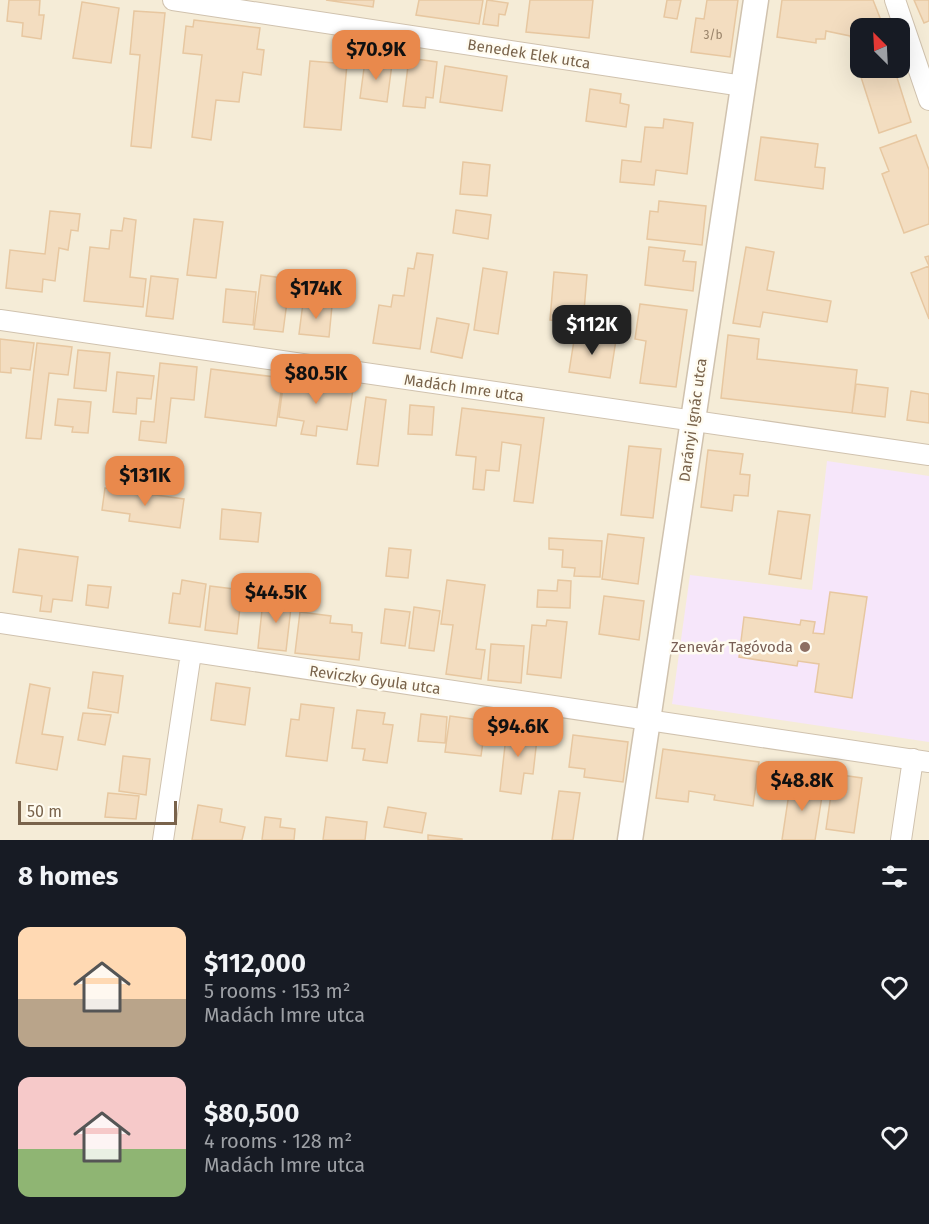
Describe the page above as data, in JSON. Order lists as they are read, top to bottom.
{
  "streets": {
    "street": [
      "Benedek Elek utca",
      "Madách Imre utca",
      "Darányi Ignác utca",
      "Reviczky Gyula utca"
    ]
  },
  "crossings": [
    ["Benedek Elek utca", "Darányi Ignác utca"],
    ["Madách Imre utca", "Darányi Ignác utca"],
    ["Darányi Ignác utca", "Reviczky Gyula utca"]
  ],
  "places": ["Zenevár Tagóvoda"],
  "house_numbers": ["3/b"],
  "scale_bar": "50 m",
  "north": "top left",
  "page": {
    "price": [
      "$70.9K",
      "$174K",
      "$112K",
      "$80.5K",
      "$131K",
      "$44.5K",
      "$94.6K",
      "$48.8K"
    ],
    "scale": "50 m",
    "heading": "8 homes",
    "list": [
      {
        "name": "$112,000",
        "note": "5 rooms · 153 m² · Madách Imre utca"
      },
      {
        "name": "$80,500",
        "note": "4 rooms · 128 m² · Madách Imre utca"
      }
    ]
  }
}
